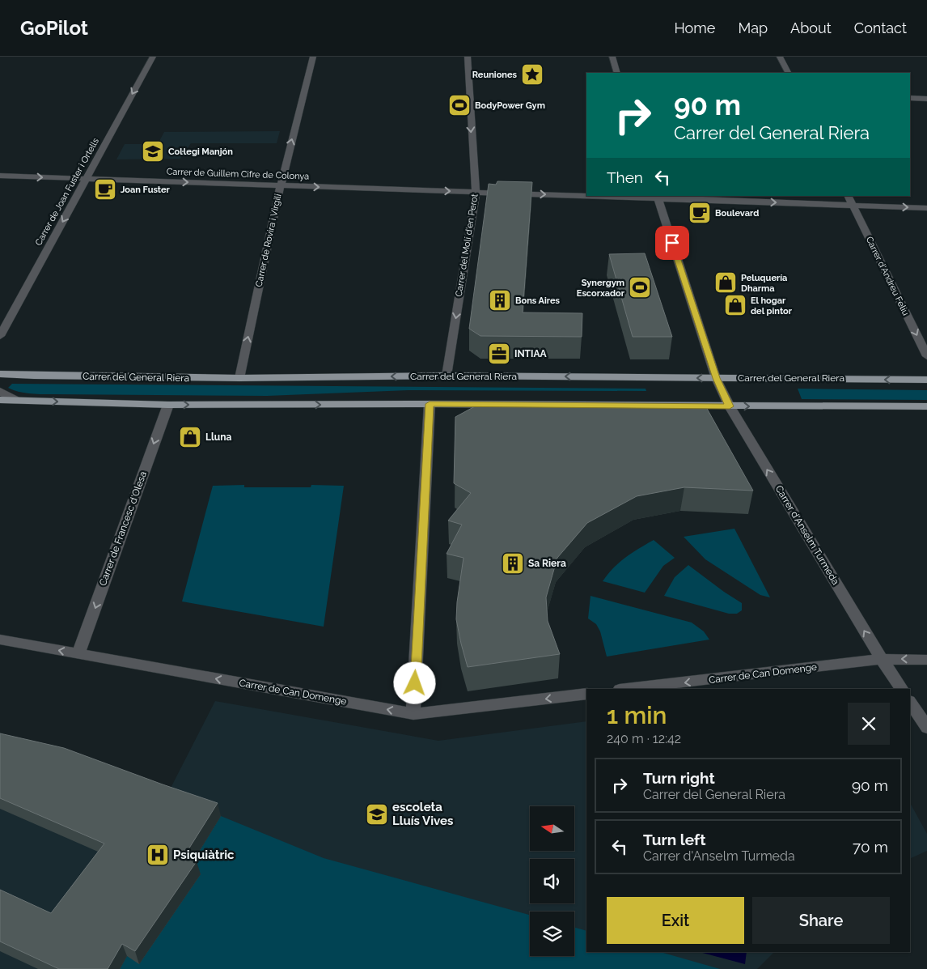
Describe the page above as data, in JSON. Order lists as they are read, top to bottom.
{
  "streets": {
    "main road": ["Carrer del General Riera"],
    "street": [
      "Carrer de Guillem Cifre de Colonya",
      "Carrer de Joan Fuster i Ortells",
      "Carrer de Rovira i Virgili",
      "Carrer del Molí d'en Perot",
      "Carrer d'Andreu Feliu",
      "Carrer de Francesc d'Olesa",
      "Carrer d'Anselm Turmeda",
      "Carrer de Can Domenge"
    ]
  },
  "crossings": [
    ["Carrer de Guillem Cifre de Colonya", "Carrer de Joan Fuster i Ortells"],
    ["Carrer de Guillem Cifre de Colonya", "Carrer de Rovira i Virgili"],
    ["Carrer de Guillem Cifre de Colonya", "Carrer del Molí d'en Perot"],
    ["Carrer de Guillem Cifre de Colonya", "Carrer d'Andreu Feliu"],
    ["Carrer de Guillem Cifre de Colonya", "Carrer d'Anselm Turmeda"],
    ["Carrer de Rovira i Virgili", "Carrer del General Riera"],
    ["Carrer del Molí d'en Perot", "Carrer del General Riera"],
    ["Carrer del General Riera", "Carrer d'Anselm Turmeda"],
    ["Carrer de Francesc d'Olesa", "Carrer de Can Domenge"],
    ["Carrer d'Anselm Turmeda", "Carrer de Can Domenge"]
  ],
  "one_way": [
    "Carrer de Guillem Cifre de Colonya",
    "Carrer de Joan Fuster i Ortells",
    "Carrer de Rovira i Virgili",
    "Carrer del Molí d'en Perot",
    "Carrer d'Andreu Feliu",
    "Carrer de Francesc d'Olesa",
    "Carrer d'Anselm Turmeda",
    "Carrer de Can Domenge"
  ],
  "places": {
    "place": ["Reuniones"],
    "sports": ["BodyPower Gym", "Synergym Escorxador"],
    "school or university": ["Col·legi Manjón", "escoleta Lluís Vives"],
    "cafe": ["Joan Fuster", "Boulevard"],
    "shop": ["Peluquería Dharma", "El hogar del pintor", "Lluna"],
    "building": ["Bons Aires", "Sa Riera"],
    "office": ["INTIAA"],
    "hospital": ["Psiquiàtric"]
  },
  "north": "left",
  "page": {
    "header": "GoPilot",
    "nav": [
      "Home",
      "Map",
      "About",
      "Contact"
    ],
    "turn": ["90 m", "Carrer del General Riera"],
    "then": "Then",
    "heading": ["1 min", "240 m · 12:42"],
    "list": [
      {
        "name": "Turn right",
        "note": "Carrer del General Riera",
        "value": "90 m"
      },
      {
        "name": "Turn left",
        "note": "Carrer d'Anselm Turmeda",
        "value": "70 m"
      }
    ],
    "buttons": ["Exit", "Share"]
  }
}
